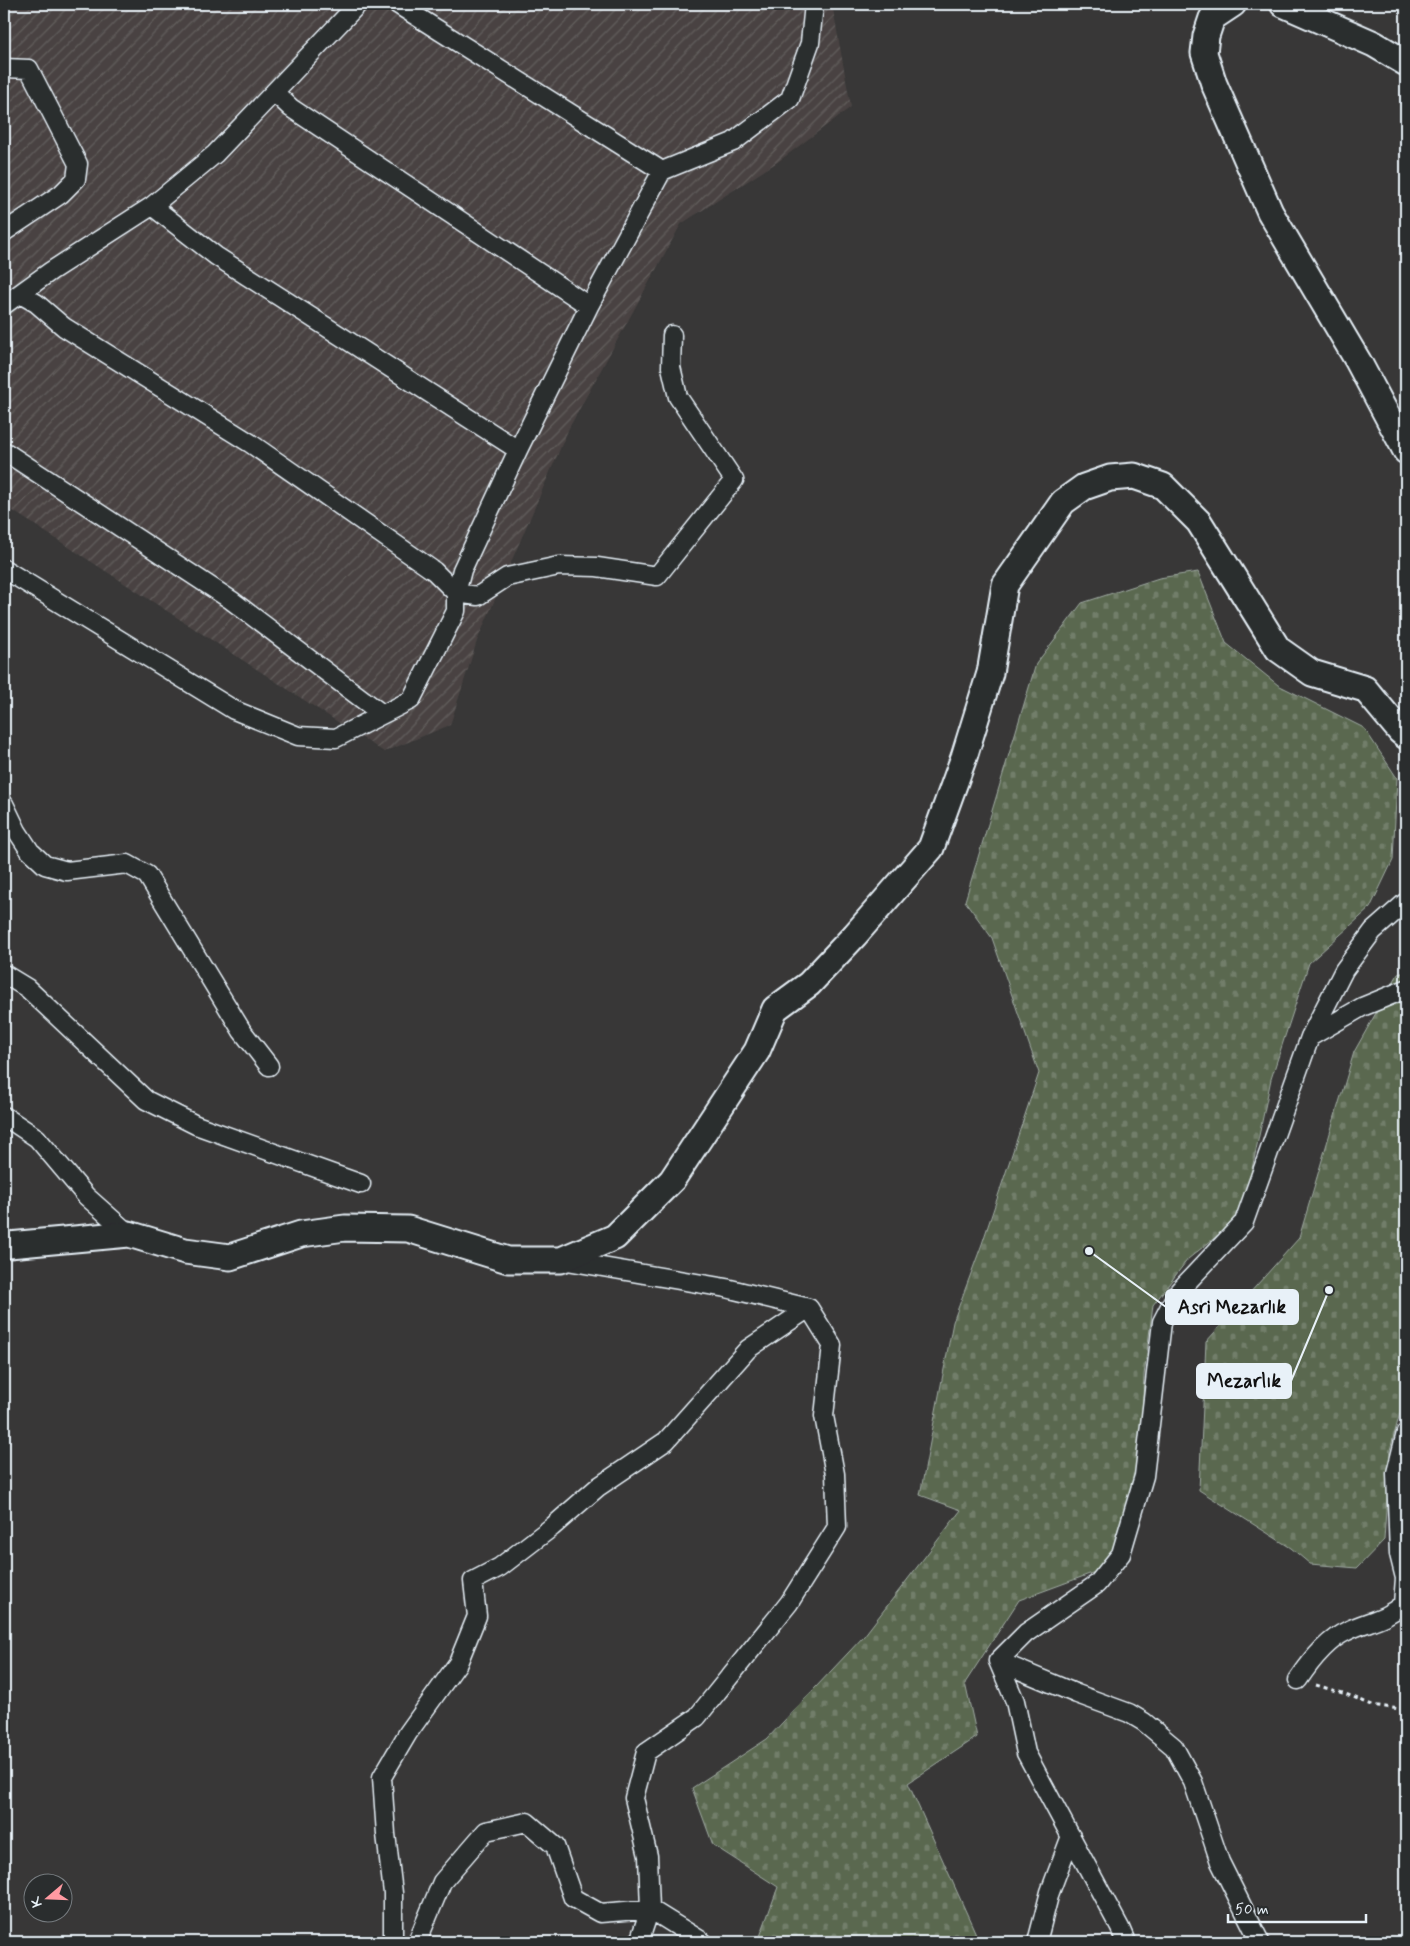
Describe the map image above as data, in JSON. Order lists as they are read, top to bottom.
{
  "places": ["Asri Mezarlık", "Mezarlık"],
  "scale_bar": "50 m",
  "north": "left"
}
